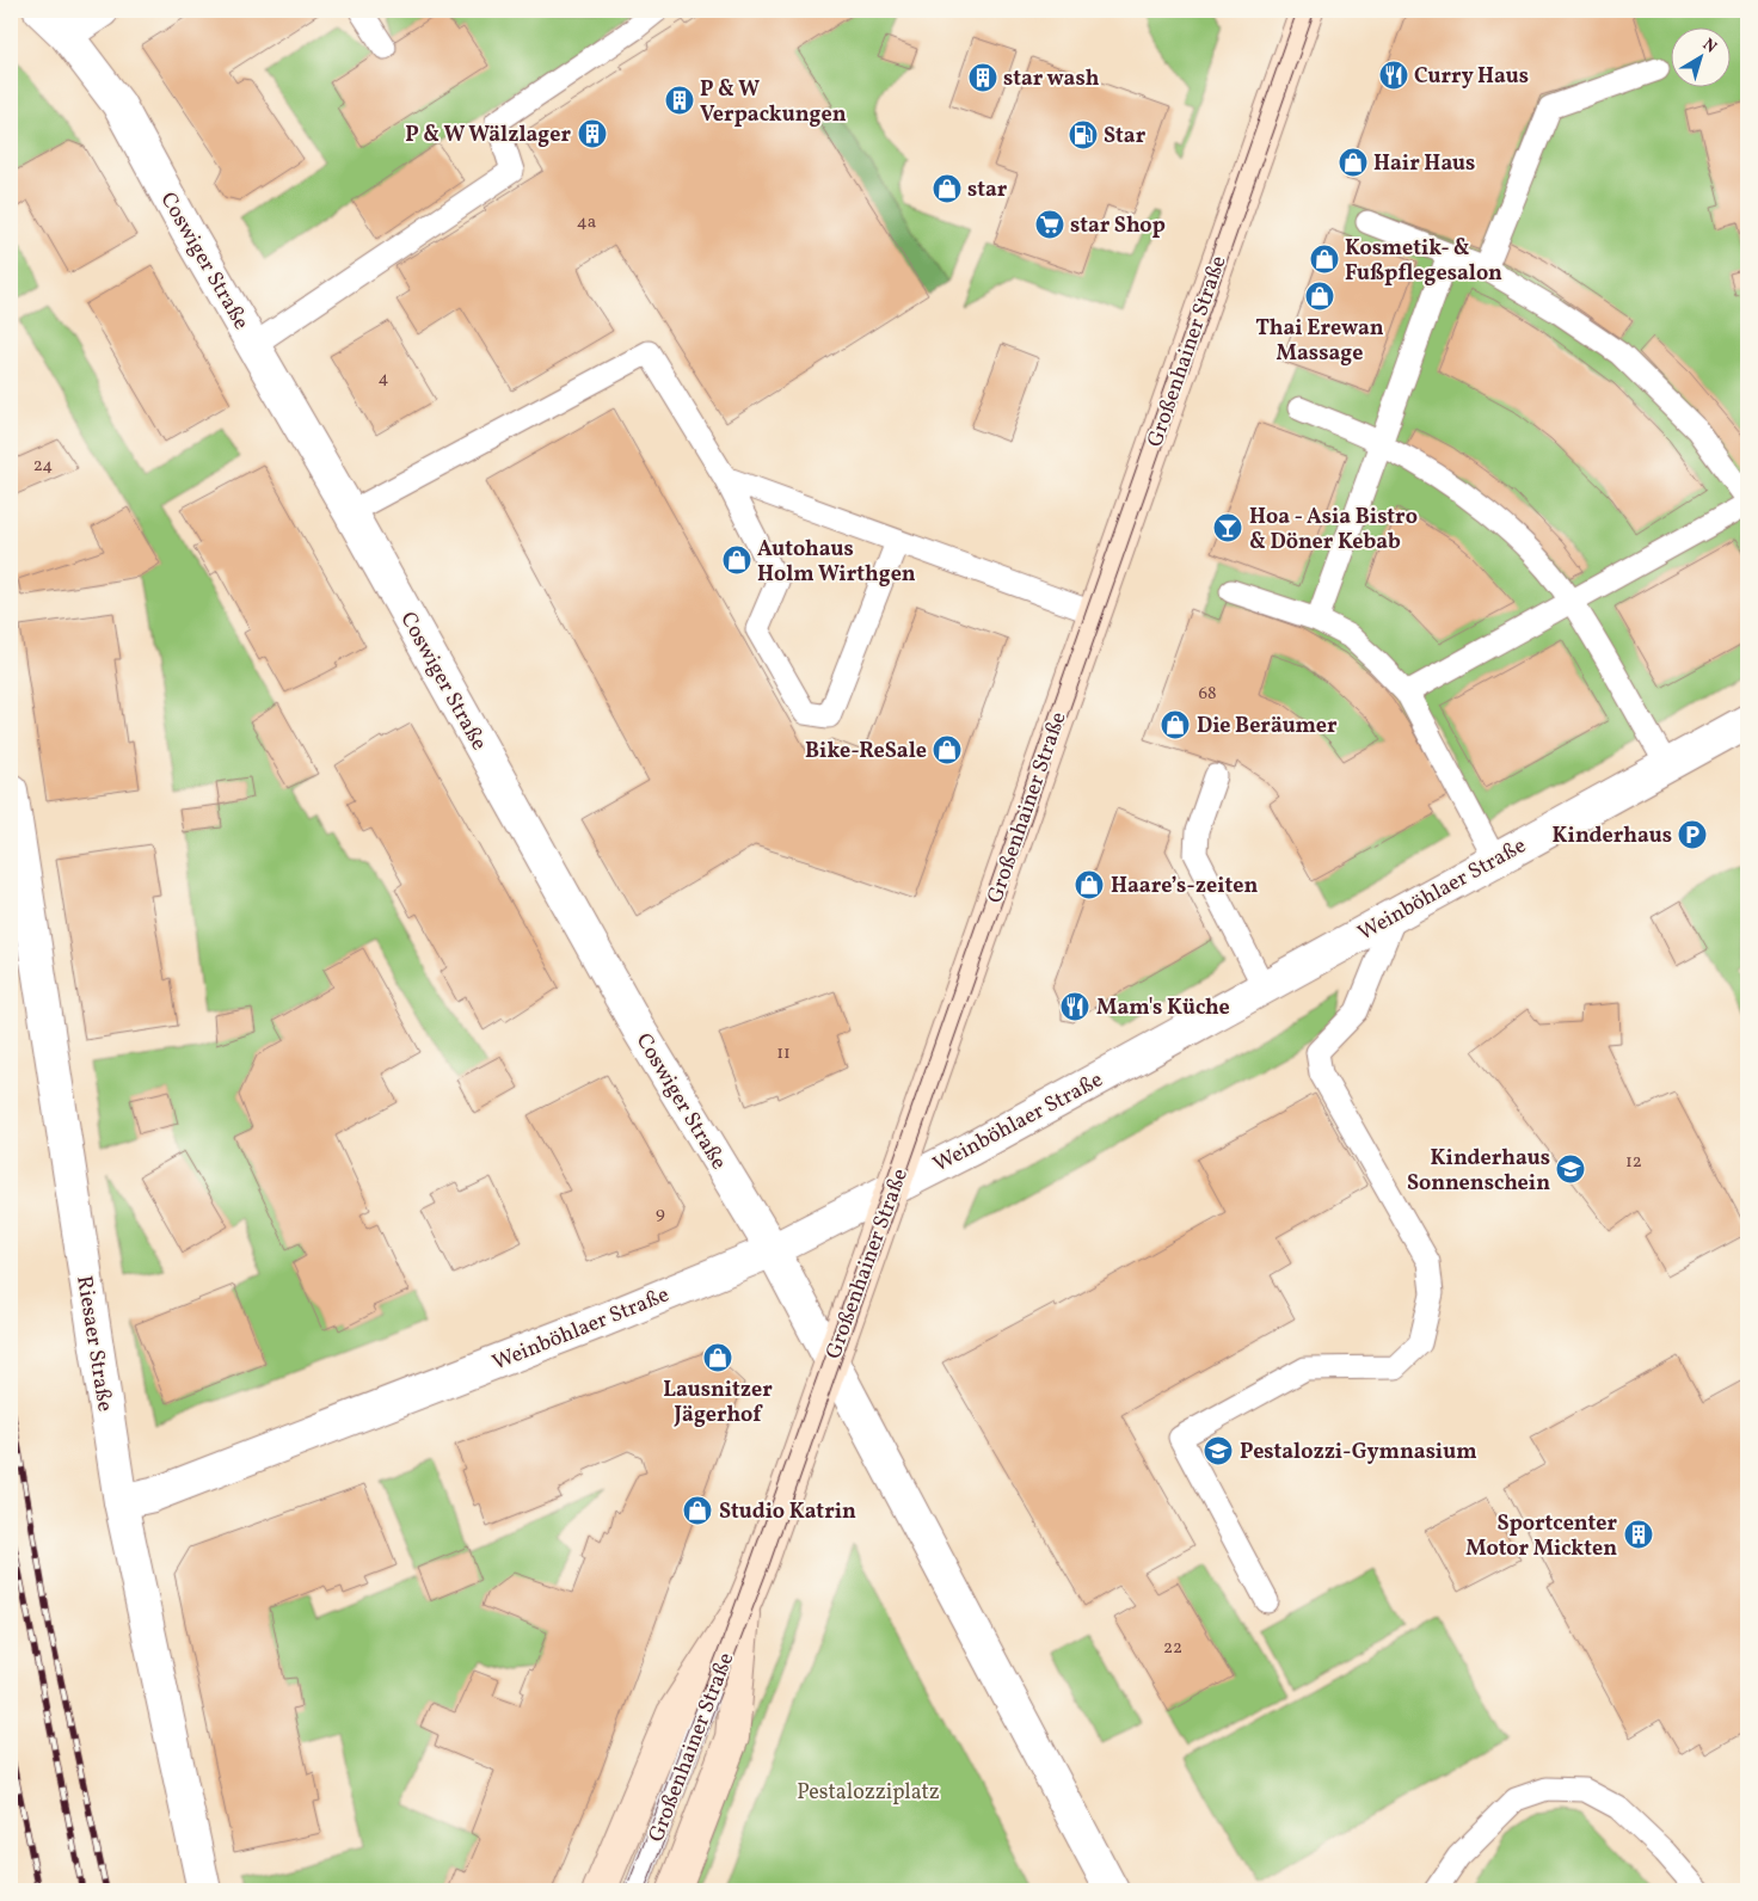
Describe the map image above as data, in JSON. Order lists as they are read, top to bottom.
{
  "streets": {
    "main road": ["Großenhainer Straße"],
    "street": ["Coswiger Straße", "Weinböhlaer Straße", "Riesaer Straße"]
  },
  "crossings": [
    ["Coswiger Straße", "Großenhainer Straße"],
    ["Coswiger Straße", "Weinböhlaer Straße"],
    ["Großenhainer Straße", "Weinböhlaer Straße"],
    ["Weinböhlaer Straße", "Riesaer Straße"]
  ],
  "parks": ["Pestalozziplatz"],
  "places": {
    "restaurant": ["Curry Haus", "Mam's Küche"],
    "building": [
      "star wash",
      "P & W Verpackungen",
      "P & W Wälzlager",
      "Sportcenter Motor Mickten"
    ],
    "fuel station": ["Star"],
    "shop": [
      "Hair Haus",
      "star",
      "Kosmetik- & Fußpflegesalon",
      "Thai Erewan Massage",
      "Autohaus Holm Wirthgen",
      "Die Beräumer",
      "Bike-ReSale",
      "Haare’s-zeiten",
      "Lausnitzer Jägerhof",
      "Studio Katrin"
    ],
    "supermarket": ["star Shop"],
    "bar": ["Hoa - Asia Bistro & Döner Kebab"],
    "parking": ["Kinderhaus"],
    "school or university": ["Kinderhaus Sonnenschein", "Pestalozzi-Gymnasium"]
  },
  "house_numbers": [
    "4a",
    "4",
    "24",
    "68",
    "11",
    "12",
    "9",
    "22"
  ],
  "north": "top right"
}
